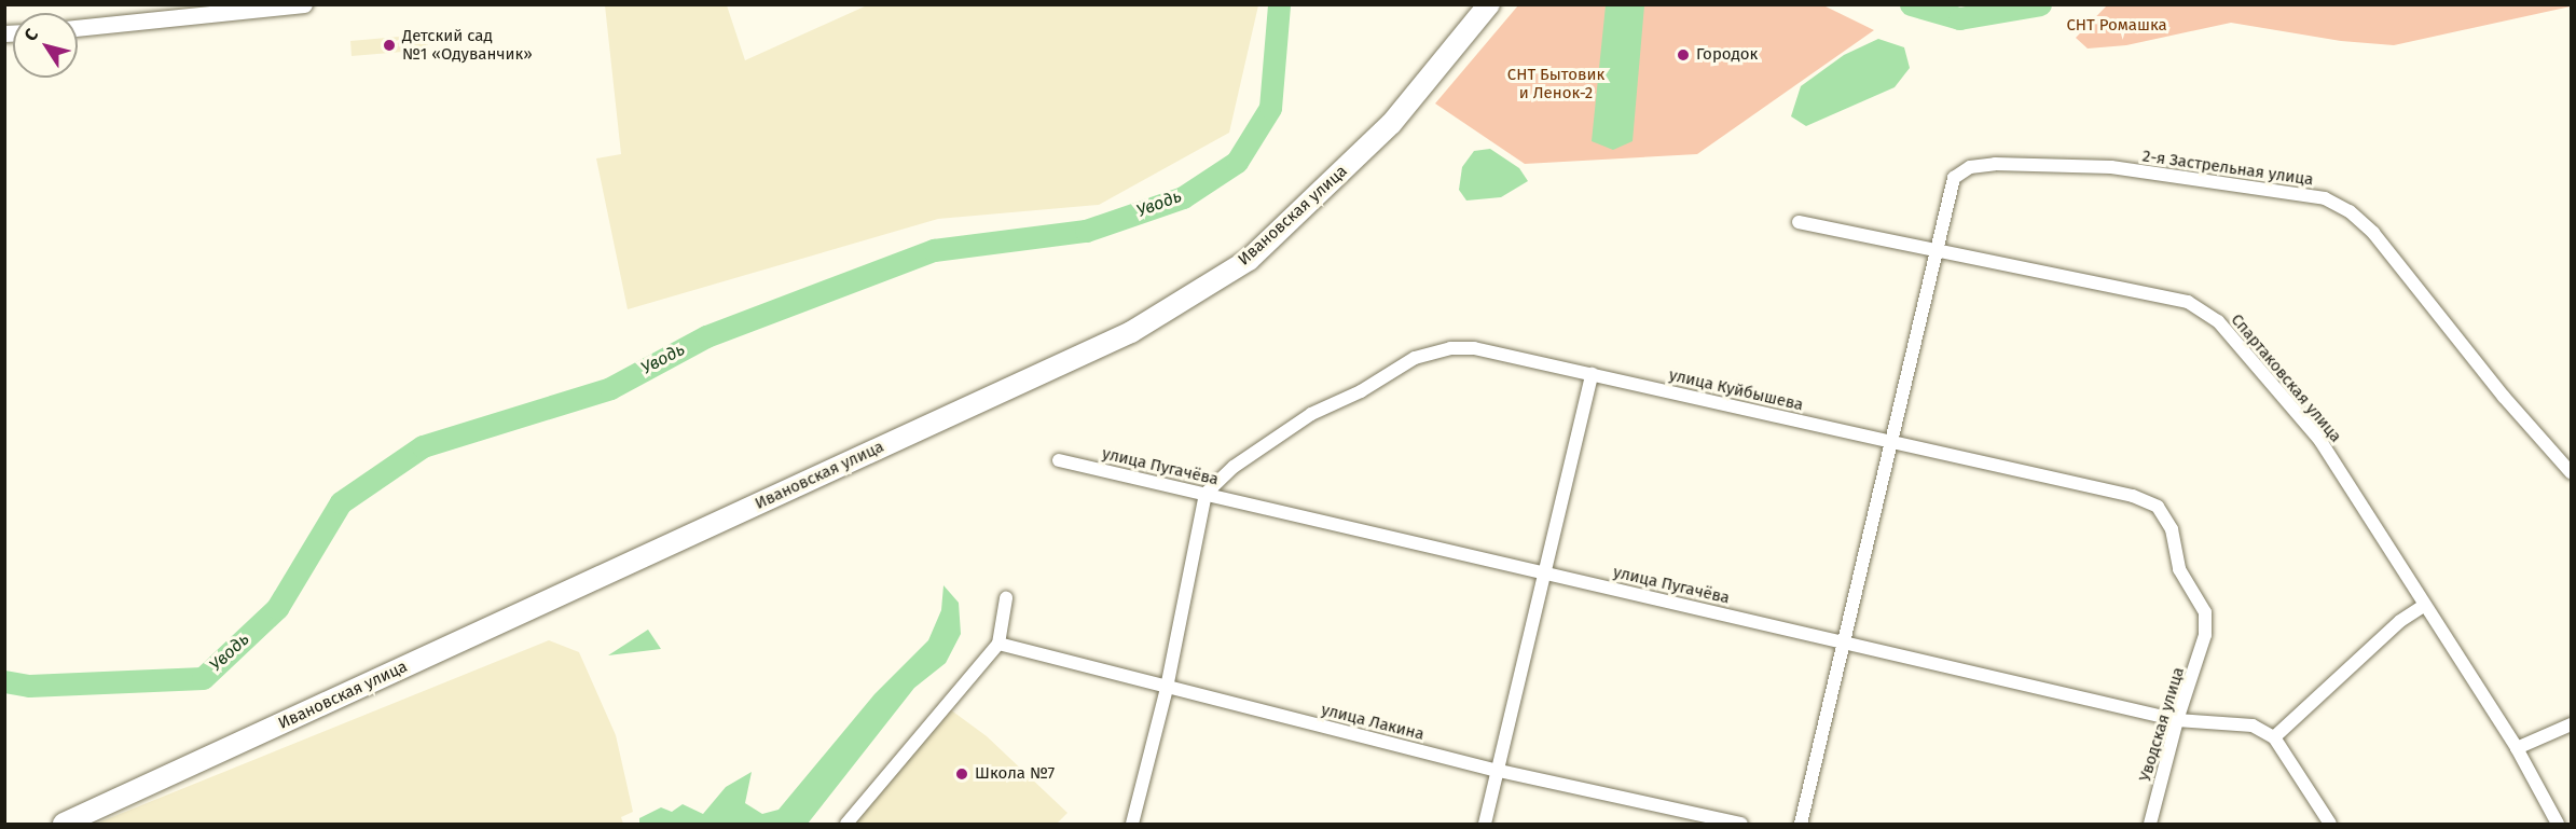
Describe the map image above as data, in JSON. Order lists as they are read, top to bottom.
{
  "streets": {
    "main road": ["Ивановская улица"],
    "street": [
      "2-я Застрельная улица",
      "Спартаковская улица",
      "улица Куйбышева",
      "улица Пугачёва",
      "улица Лакина",
      "Уводская улица"
    ]
  },
  "crossings": [
    ["2-я Застрельная улица", "Спартаковская улица"],
    ["улица Куйбышева", "улица Пугачёва"],
    ["улица Куйбышева", "Уводская улица"],
    ["улица Пугачёва", "Уводская улица"]
  ],
  "water": ["Уводь"],
  "parks": ["СНТ Ромашка", "СНТ Бытовик и Ленок-2"],
  "places": ["Детский сад №1 «Одуванчик»", "Городок", "Школа №7"],
  "north": "top left"
}
